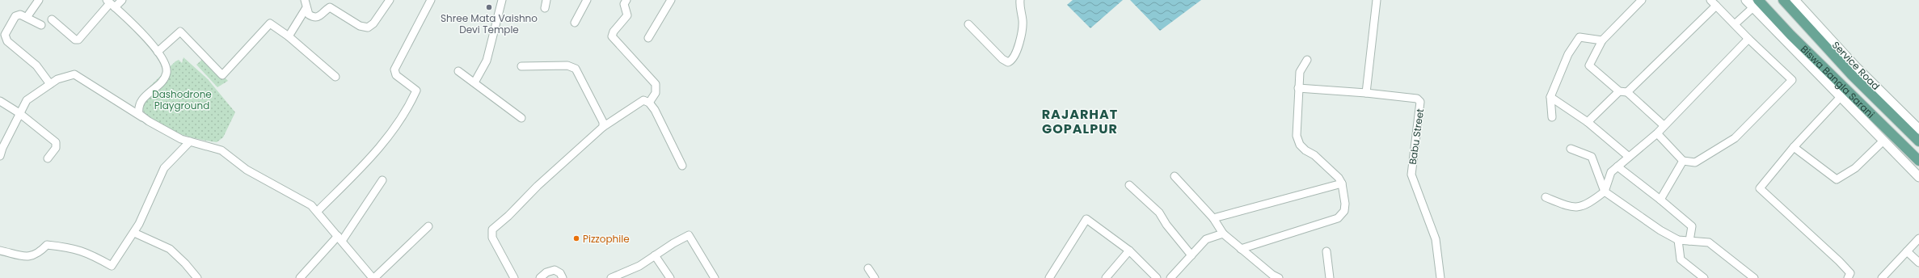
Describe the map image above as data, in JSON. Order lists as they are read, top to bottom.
{
  "streets": {
    "main road": ["Biswa Bangla Sarani"],
    "street": ["Service Road", "Babu Street"]
  },
  "crossings": [
    ["Service Road", "Biswa Bangla Sarani"]
  ],
  "districts": ["RAJARHAT GOPALPUR"],
  "parks": ["Dashodrone Playground"],
  "places": ["Shree Mata Vaishno Devi Temple", "Pizzophile"]
}
